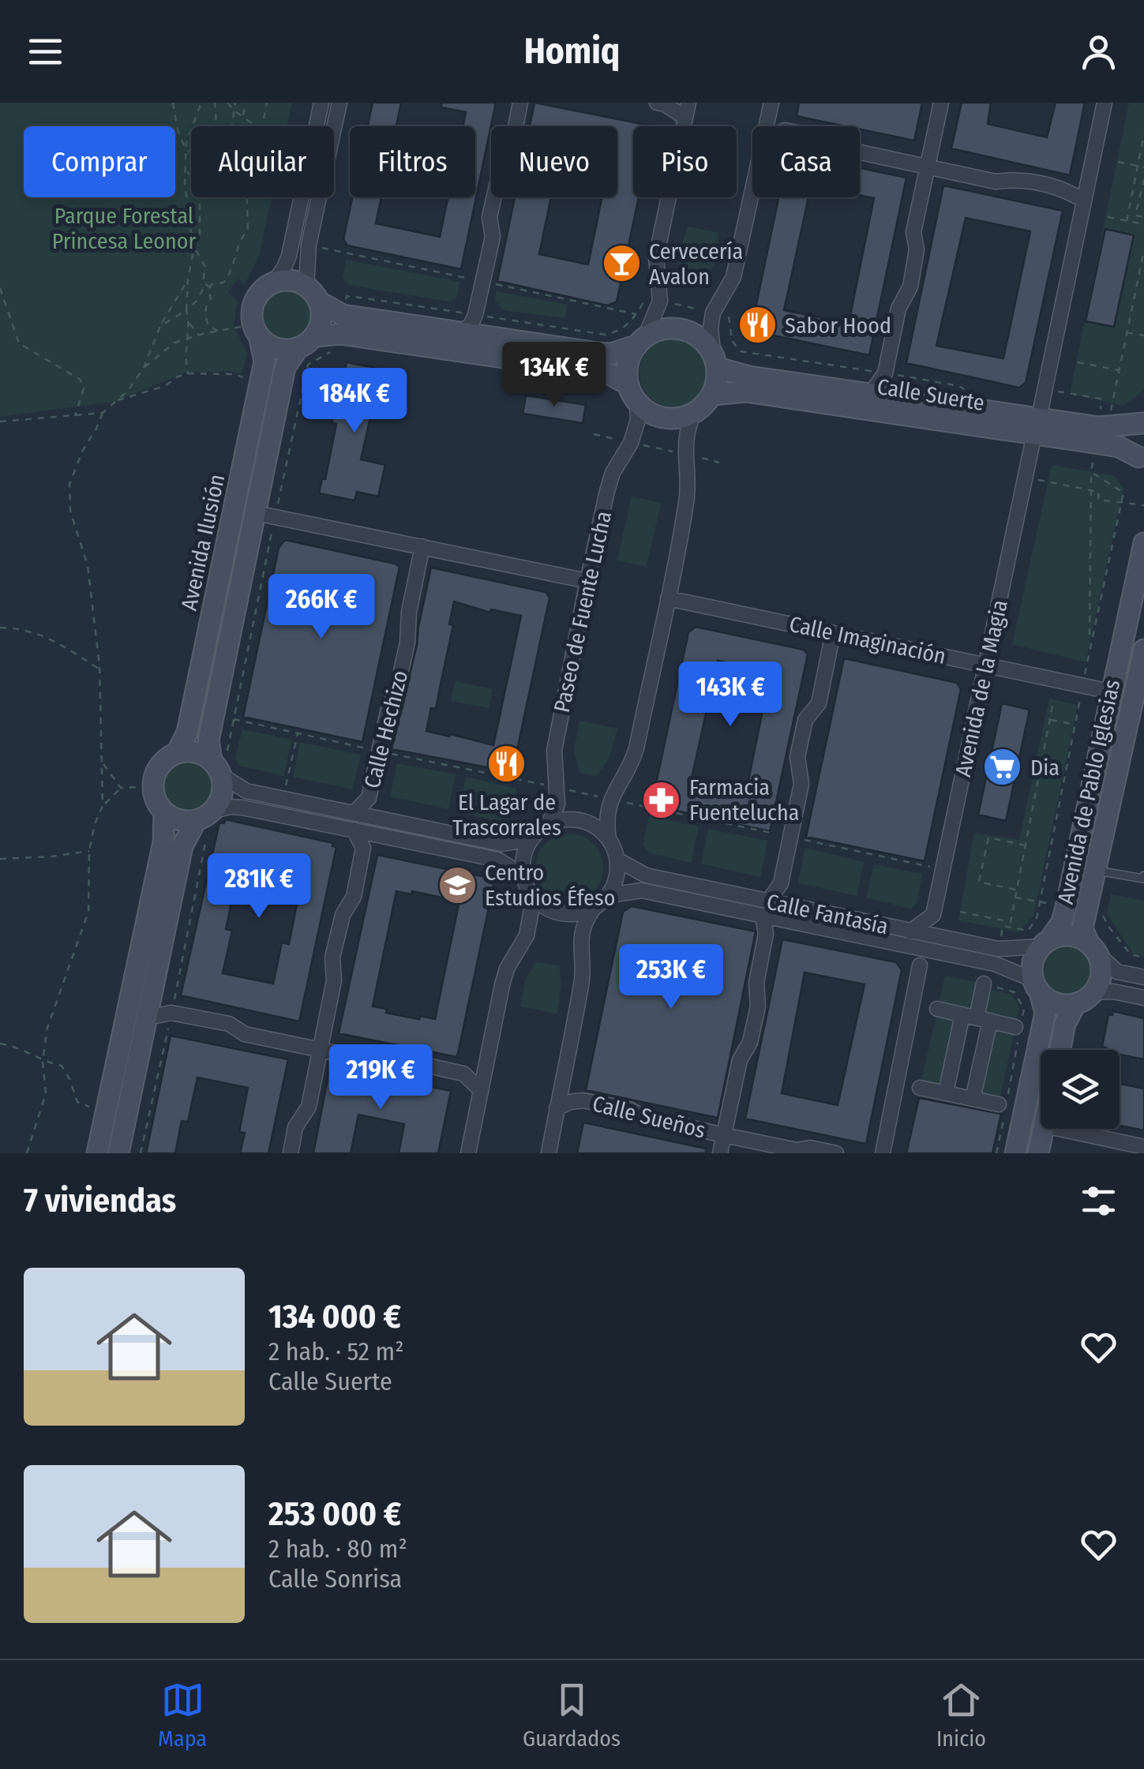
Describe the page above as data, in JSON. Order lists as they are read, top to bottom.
{
  "streets": {
    "main road": ["Calle Suerte", "Avenida Ilusión", "Avenida de Pablo Iglesias"],
    "street": [
      "Paseo de Fuente Lucha",
      "Calle Imaginación",
      "Avenida de la Magia",
      "Calle Hechizo",
      "Calle Fantasía",
      "Calle Sueños"
    ]
  },
  "crossings": [
    ["Calle Suerte", "Paseo de Fuente Lucha"],
    ["Calle Suerte", "Avenida de la Magia"],
    ["Paseo de Fuente Lucha", "Calle Fantasía"],
    ["Calle Imaginación", "Avenida de la Magia"],
    ["Calle Imaginación", "Avenida de Pablo Iglesias"],
    ["Avenida de Pablo Iglesias", "Calle Fantasía"]
  ],
  "parks": ["Parque Forestal Princesa Leonor"],
  "places": {
    "bar": ["Cervecería Avalon"],
    "restaurant": ["Sabor Hood", "El Lagar de Trascorrales"],
    "supermarket": ["Dia"],
    "pharmacy": ["Farmacia Fuentelucha"],
    "school or university": ["Centro Estudios Éfeso"]
  },
  "page": {
    "header": "Homiq",
    "chip": [
      "Comprar",
      "Alquilar",
      "Filtros",
      "Nuevo",
      "Piso",
      "Casa"
    ],
    "price": [
      "134K €",
      "184K €",
      "266K €",
      "143K €",
      "281K €",
      "253K €",
      "219K €"
    ],
    "heading": "7 viviendas",
    "list": [
      {
        "name": "134 000 €",
        "note": "2 hab. · 52 m² · Calle Suerte"
      },
      {
        "name": "253 000 €",
        "note": "2 hab. · 80 m² · Calle Sonrisa"
      }
    ],
    "tabs": ["Mapa", "Guardados", "Inicio"]
  }
}
